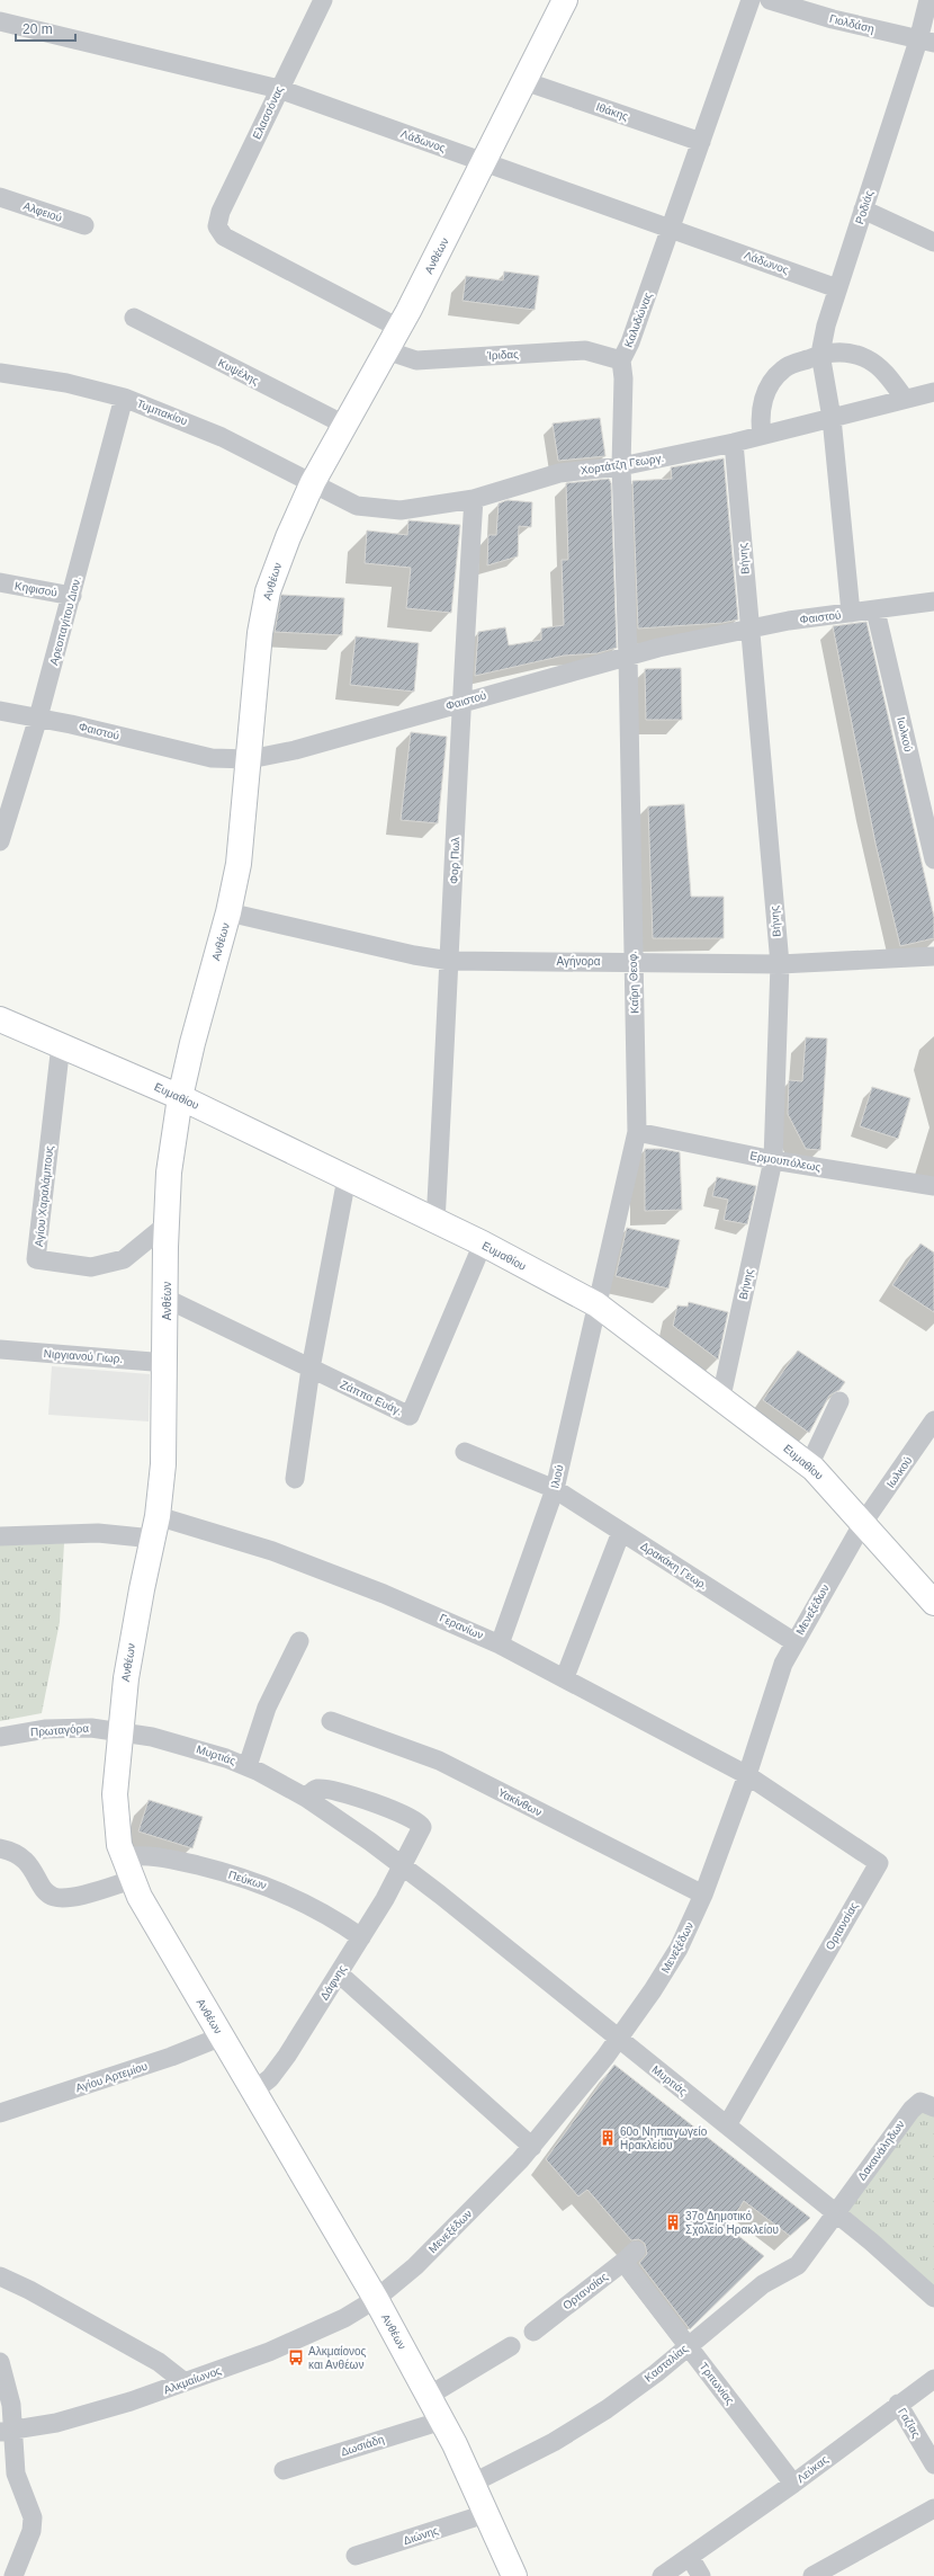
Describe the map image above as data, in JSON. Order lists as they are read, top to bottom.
{
  "streets": {
    "street": [
      "Γιολδάση",
      "Ιθάκης",
      "Ελασσόνας",
      "Λάδωνος",
      "Ροδιάς",
      "Αλφειού",
      "Ανθέων",
      "Καλυδώνας",
      "Ίριδας",
      "Κυψέλης",
      "Τυμπακίου",
      "Χορτάτζη Γεωργ.",
      "Βήνης",
      "Κηφισού",
      "Φαιστού",
      "Αρεοπαγίτου Διον.",
      "Ιωλκού",
      "Φορ Πωλ",
      "Αγήνορα",
      "Καΐρη Θεοφ.",
      "Ευμαθίου",
      "Ερμουπόλεως",
      "Αγίου Χαραλάμπους",
      "Νιργιανού Γιωρ.",
      "Ζάππα Ευάγ.",
      "Ιλιού",
      "Δρακάκη Γεωρ.",
      "Μενεξέδων",
      "Γερανίων",
      "Πρωταγόρα",
      "Μυρτιάς",
      "Υακίνθων",
      "Πεύκων",
      "Ορτανσίας",
      "Δάφνης",
      "Αγίου Αρτεμίου",
      "Δακανάληδων",
      "Κασταλίας",
      "Αλκμαίωνος",
      "Τριτωνίας",
      "Γαζίας",
      "Δωσιάδη",
      "Λεύκας",
      "Διώνης"
    ]
  },
  "crossings": [
    ["Γιολδάση", "Ροδιάς"],
    ["Ιθάκης", "Ανθέων"],
    ["Ιθάκης", "Καλυδώνας"],
    ["Ελασσόνας", "Λάδωνος"],
    ["Ελασσόνας", "Ανθέων"],
    ["Λάδωνος", "Ροδιάς"],
    ["Λάδωνος", "Ανθέων"],
    ["Λάδωνος", "Καλυδώνας"],
    ["Ροδιάς", "Χορτάτζη Γεωργ."],
    ["Ανθέων", "Ίριδας"],
    ["Ανθέων", "Κυψέλης"],
    ["Ανθέων", "Τυμπακίου"],
    ["Ανθέων", "Χορτάτζη Γεωργ."],
    ["Ανθέων", "Φαιστού"],
    ["Ανθέων", "Αγήνορα"],
    ["Ανθέων", "Ευμαθίου"],
    ["Ανθέων", "Αγίου Χαραλάμπους"],
    ["Ανθέων", "Νιργιανού Γιωρ."],
    ["Ανθέων", "Ζάππα Ευάγ."],
    ["Ανθέων", "Μενεξέδων"],
    ["Ανθέων", "Γερανίων"],
    ["Ανθέων", "Πρωταγόρα"],
    ["Ανθέων", "Μυρτιάς"],
    ["Ανθέων", "Πεύκων"],
    ["Ανθέων", "Δάφνης"],
    ["Ανθέων", "Αγίου Αρτεμίου"],
    ["Ανθέων", "Κασταλίας"],
    ["Ανθέων", "Αλκμαίωνος"],
    ["Ανθέων", "Δωσιάδη"],
    ["Ανθέων", "Διώνης"],
    ["Καλυδώνας", "Ίριδας"],
    ["Καλυδώνας", "Χορτάτζη Γεωργ."],
    ["Καλυδώνας", "Φαιστού"],
    ["Καλυδώνας", "Καΐρη Θεοφ."],
    ["Τυμπακίου", "Χορτάτζη Γεωργ."],
    ["Τυμπακίου", "Αρεοπαγίτου Διον."],
    ["Χορτάτζη Γεωργ.", "Βήνης"],
    ["Χορτάτζη Γεωργ.", "Φορ Πωλ"],
    ["Βήνης", "Φαιστού"],
    ["Βήνης", "Αγήνορα"],
    ["Βήνης", "Ευμαθίου"],
    ["Βήνης", "Ερμουπόλεως"],
    ["Κηφισού", "Αρεοπαγίτου Διον."],
    ["Φαιστού", "Αρεοπαγίτου Διον."],
    ["Φαιστού", "Ιωλκού"],
    ["Φαιστού", "Φορ Πωλ"],
    ["Φαιστού", "Καΐρη Θεοφ."],
    ["Ιωλκού", "Ευμαθίου"],
    ["Ιωλκού", "Μενεξέδων"],
    ["Φορ Πωλ", "Αγήνορα"],
    ["Φορ Πωλ", "Ευμαθίου"],
    ["Αγήνορα", "Καΐρη Θεοφ."],
    ["Καΐρη Θεοφ.", "Ευμαθίου"],
    ["Καΐρη Θεοφ.", "Ερμουπόλεως"],
    ["Καΐρη Θεοφ.", "Ιλιού"],
    ["Ευμαθίου", "Αγίου Χαραλάμπους"],
    ["Ευμαθίου", "Ζάππα Ευάγ."],
    ["Ευμαθίου", "Ιλιού"],
    ["Ευμαθίου", "Μενεξέδων"],
    ["Ιλιού", "Δρακάκη Γεωρ."],
    ["Ιλιού", "Γερανίων"],
    ["Δρακάκη Γεωρ.", "Μενεξέδων"],
    ["Μενεξέδων", "Γερανίων"],
    ["Μενεξέδων", "Μυρτιάς"],
    ["Μενεξέδων", "Υακίνθων"],
    ["Μενεξέδων", "Ορτανσίας"],
    ["Μενεξέδων", "Αλκμαίωνος"],
    ["Γερανίων", "Ορτανσίας"],
    ["Πρωταγόρα", "Μυρτιάς"],
    ["Μυρτιάς", "Ορτανσίας"],
    ["Μυρτιάς", "Δάφνης"],
    ["Μυρτιάς", "Δακανάληδων"],
    ["Μυρτιάς", "Κασταλίας"],
    ["Πεύκων", "Δάφνης"],
    ["Ορτανσίας", "Τριτωνίας"],
    ["Δακανάληδων", "Κασταλίας"],
    ["Κασταλίας", "Τριτωνίας"],
    ["Τριτωνίας", "Λεύκας"],
    ["Γαζίας", "Λεύκας"]
  ],
  "places": {
    "building": ["60ο Νηπιαγωγείο Ηρακλείου", "37ο Δημοτικό Σχολείο Ηρακλείου"],
    "bus stop": ["Αλκμαίονος και Ανθέων"]
  },
  "scale_bar": "20 m"
}
